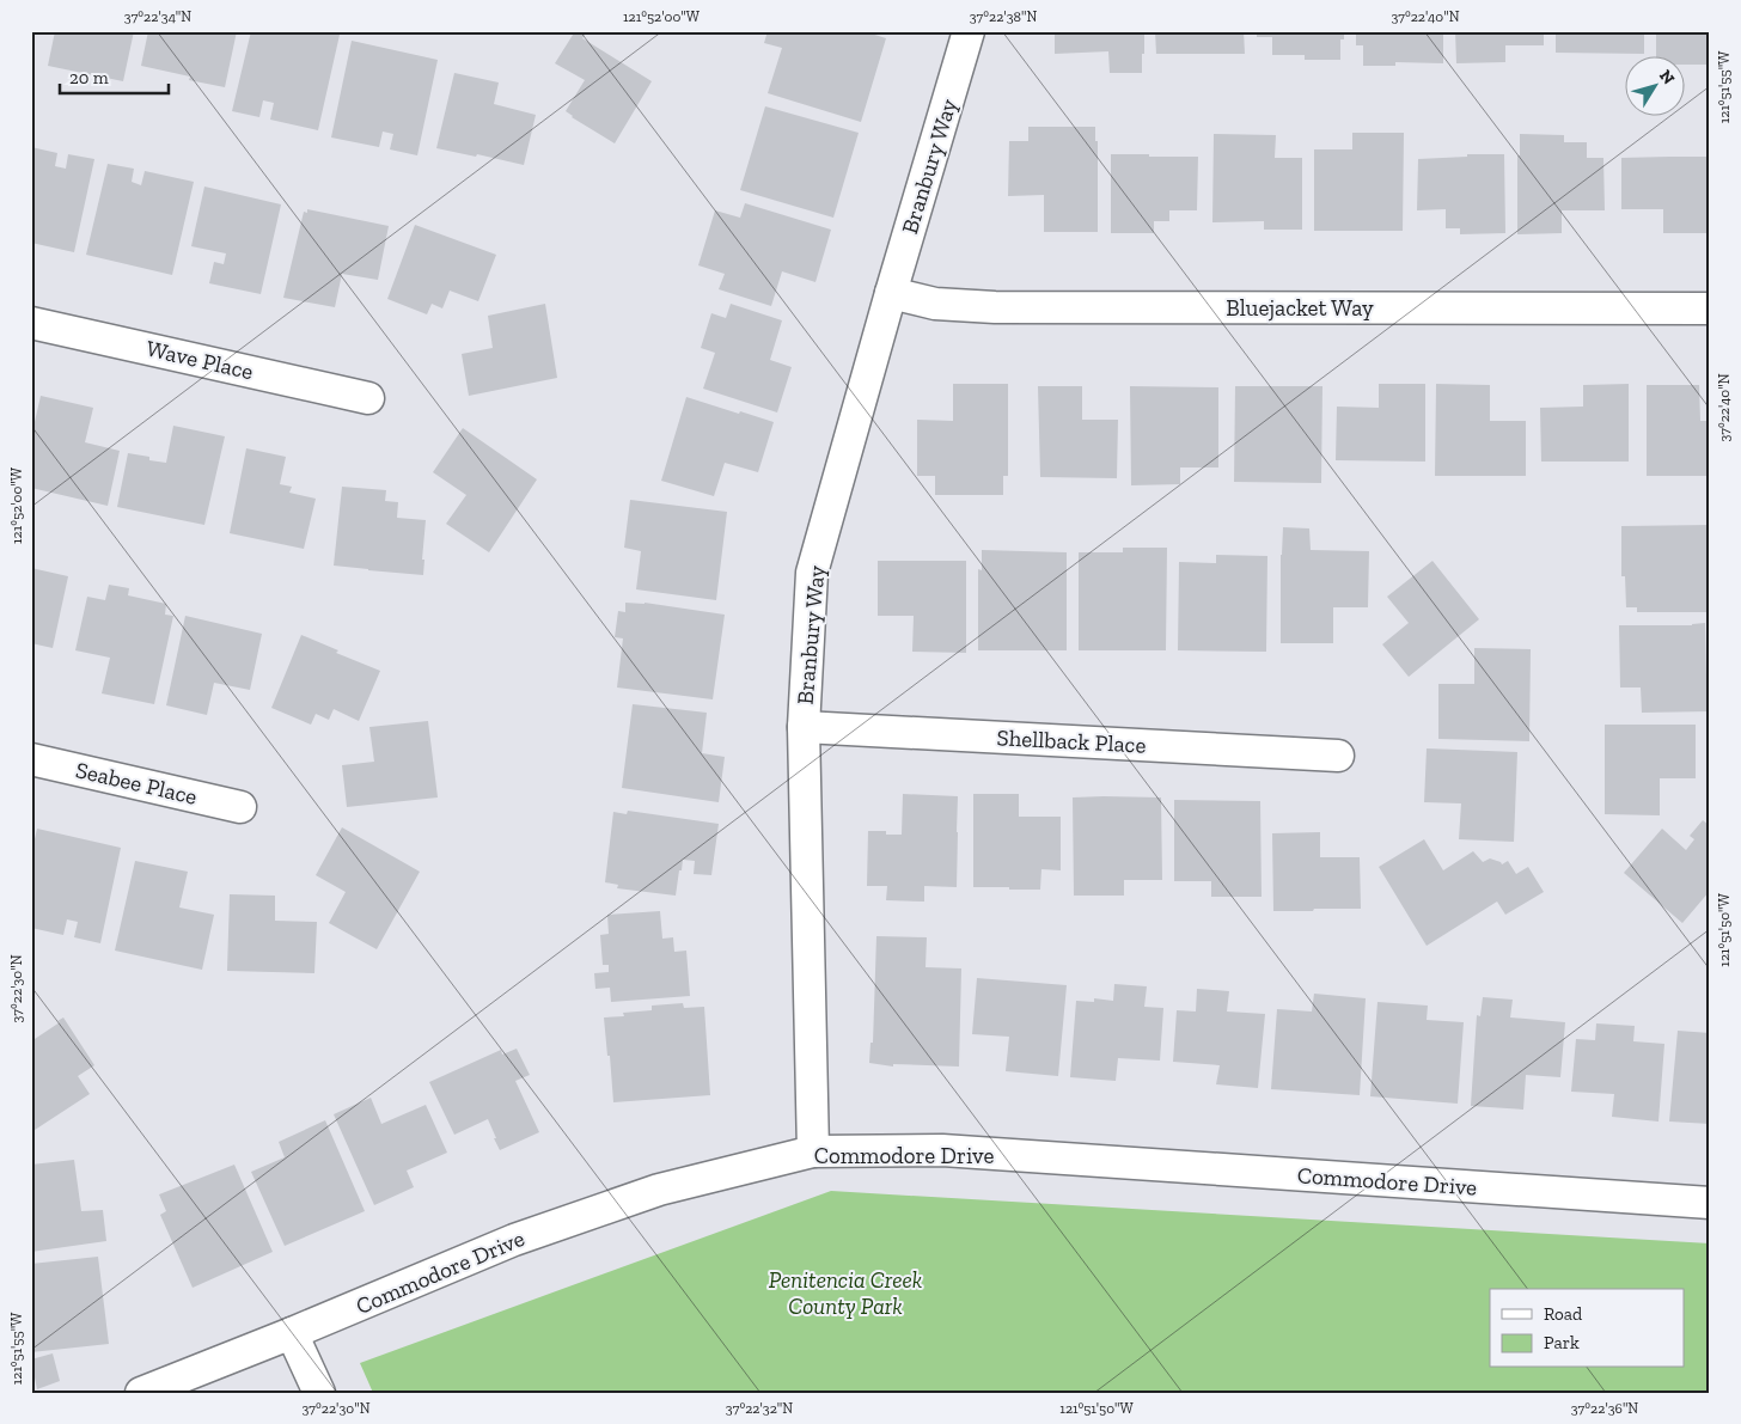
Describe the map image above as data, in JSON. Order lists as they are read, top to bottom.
{
  "streets": {
    "street": [
      "Branbury Way",
      "Bluejacket Way",
      "Wave Place",
      "Shellback Place",
      "Seabee Place",
      "Commodore Drive"
    ]
  },
  "crossings": [
    ["Branbury Way", "Bluejacket Way"],
    ["Branbury Way", "Shellback Place"],
    ["Branbury Way", "Commodore Drive"]
  ],
  "parks": ["Penitencia Creek County Park"],
  "legend": ["Road", "Park"],
  "scale_bar": "20 m",
  "north": "top right",
  "coordinates": [
    "37°22'34\"N",
    "121°52'00\"W",
    "37°22'38\"N",
    "37°22'40\"N",
    "121°51'55\"W",
    "121°51'50\"W",
    "37°22'30\"N",
    "37°22'32\"N",
    "37°22'36\"N"
  ]
}
